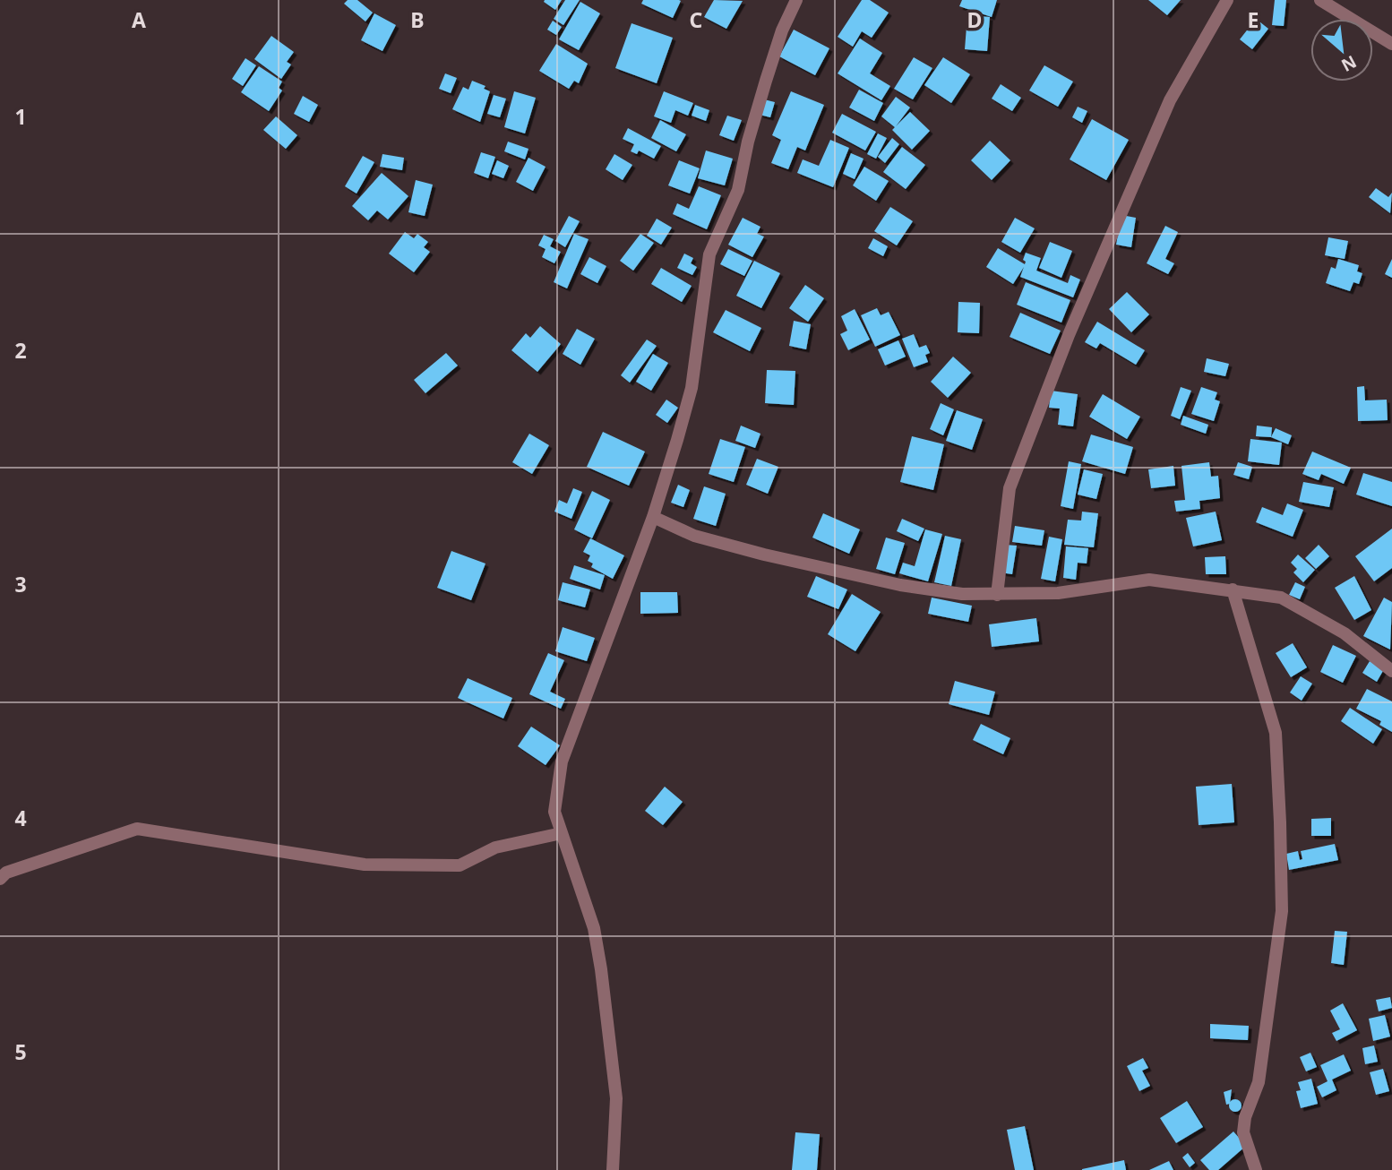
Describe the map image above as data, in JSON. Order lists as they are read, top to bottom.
{
  "north": "bottom right",
  "grid": {
    "columns": [
      "A",
      "B",
      "C",
      "D",
      "E"
    ],
    "rows": [
      "1",
      "2",
      "3",
      "4",
      "5"
    ]
  }
}
